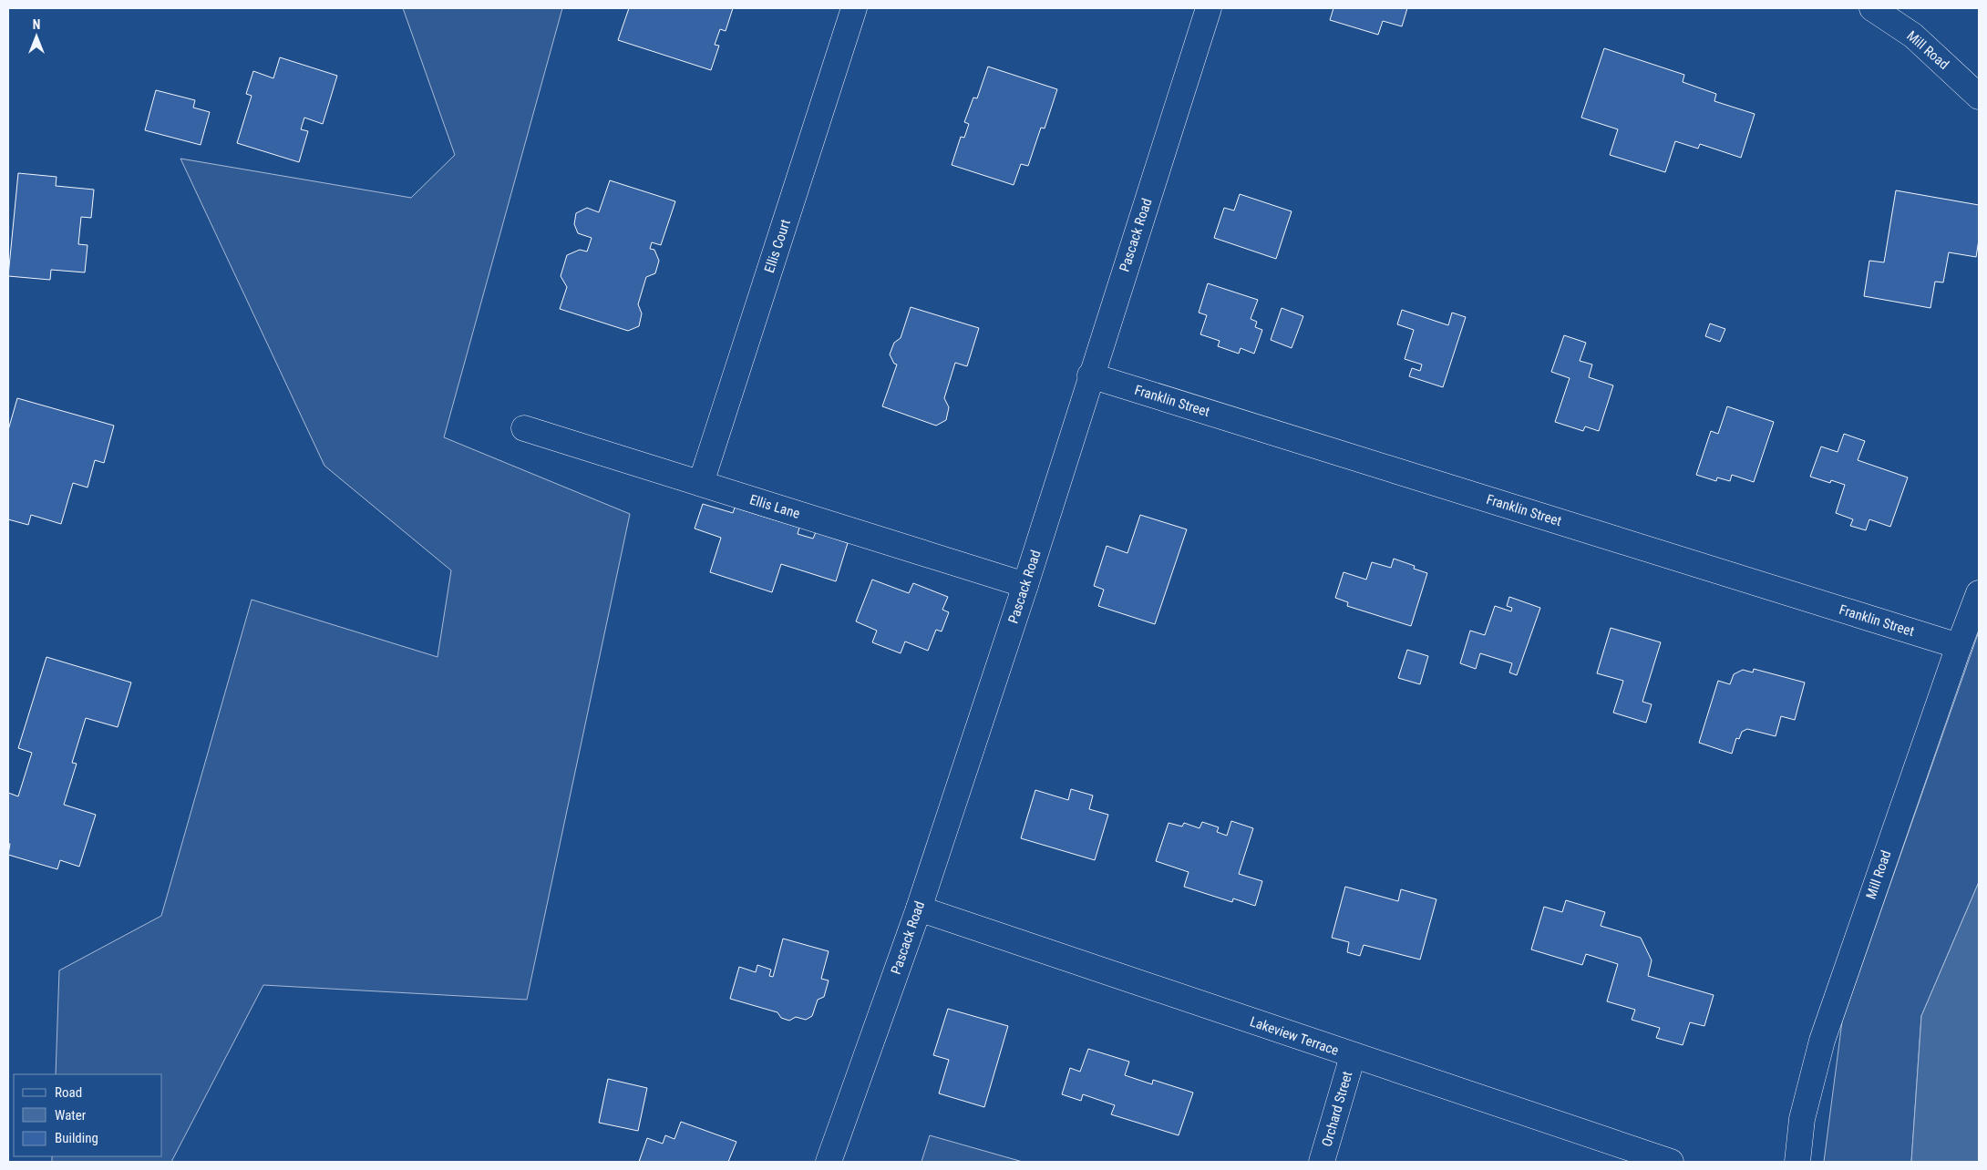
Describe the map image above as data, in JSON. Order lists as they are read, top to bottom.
{
  "streets": {
    "street": [
      "Mill Road",
      "Pascack Road",
      "Ellis Court",
      "Franklin Street",
      "Ellis Lane",
      "Lakeview Terrace",
      "Orchard Street"
    ]
  },
  "crossings": [
    ["Mill Road", "Franklin Street"],
    ["Pascack Road", "Franklin Street"],
    ["Pascack Road", "Ellis Lane"],
    ["Pascack Road", "Lakeview Terrace"],
    ["Ellis Court", "Ellis Lane"],
    ["Lakeview Terrace", "Orchard Street"]
  ],
  "legend": ["Road", "Water", "Building"],
  "north": "top"
}
